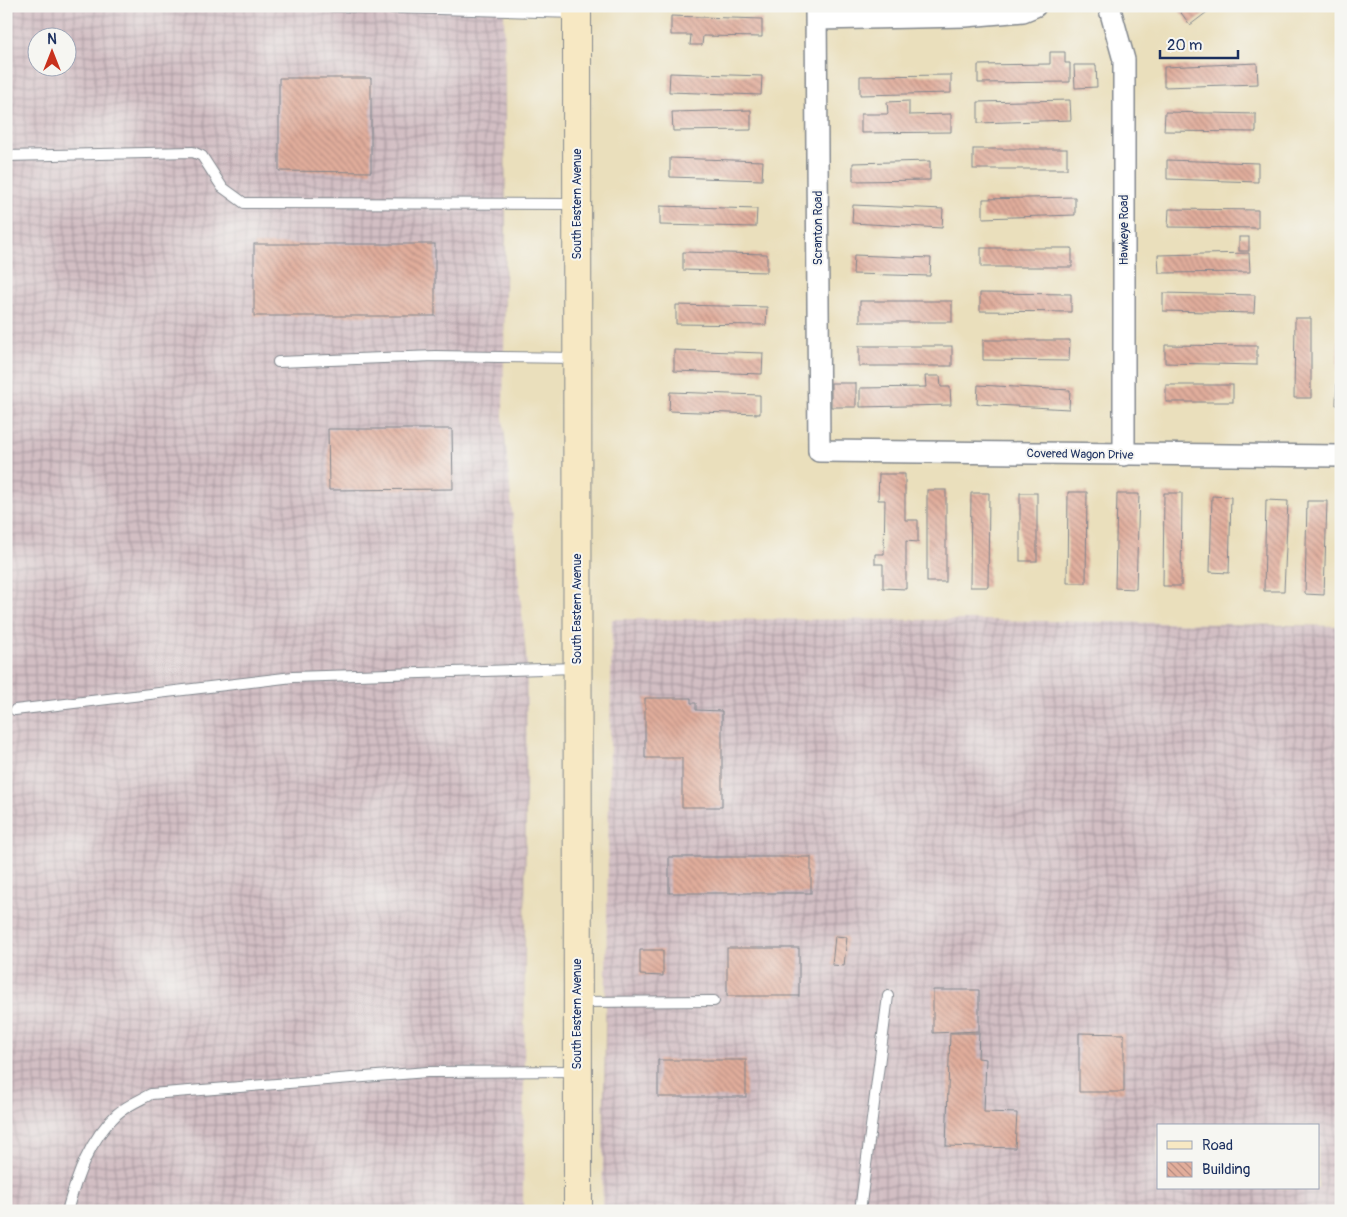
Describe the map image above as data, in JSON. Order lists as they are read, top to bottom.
{
  "streets": {
    "main road": ["South Eastern Avenue"],
    "street": ["Scranton Road", "Hawkeye Road", "Covered Wagon Drive"]
  },
  "crossings": [
    ["Scranton Road", "Covered Wagon Drive"],
    ["Hawkeye Road", "Covered Wagon Drive"]
  ],
  "legend": ["Road", "Building"],
  "scale_bar": "20 m",
  "north": "top"
}
